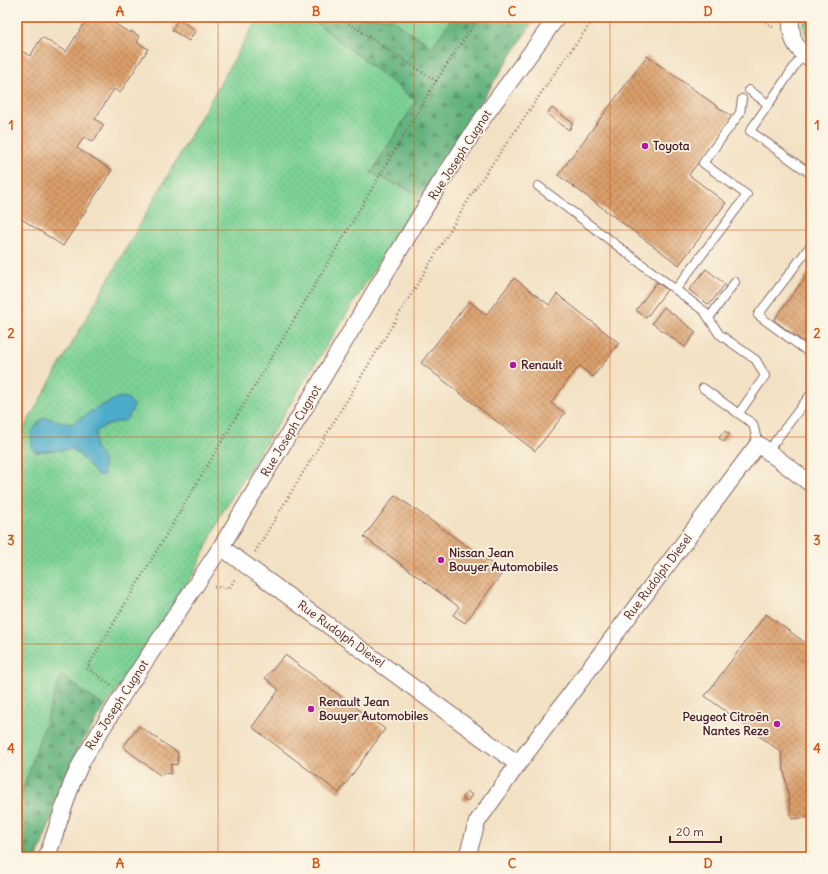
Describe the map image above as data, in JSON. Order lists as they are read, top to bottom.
{
  "streets": {
    "street": ["Rue Joseph Cugnot", "Rue Rudolph Diesel"]
  },
  "crossings": [
    ["Rue Joseph Cugnot", "Rue Rudolph Diesel"]
  ],
  "places": [
    "Toyota",
    "Renault",
    "Nissan Jean Bouyer Automobiles",
    "Renault Jean Bouyer Automobiles",
    "Peugeot Citroën Nantes Reze"
  ],
  "scale_bar": "20 m",
  "grid": {
    "columns": [
      "A",
      "B",
      "C",
      "D"
    ],
    "rows": [
      "1",
      "2",
      "3",
      "4"
    ]
  }
}
